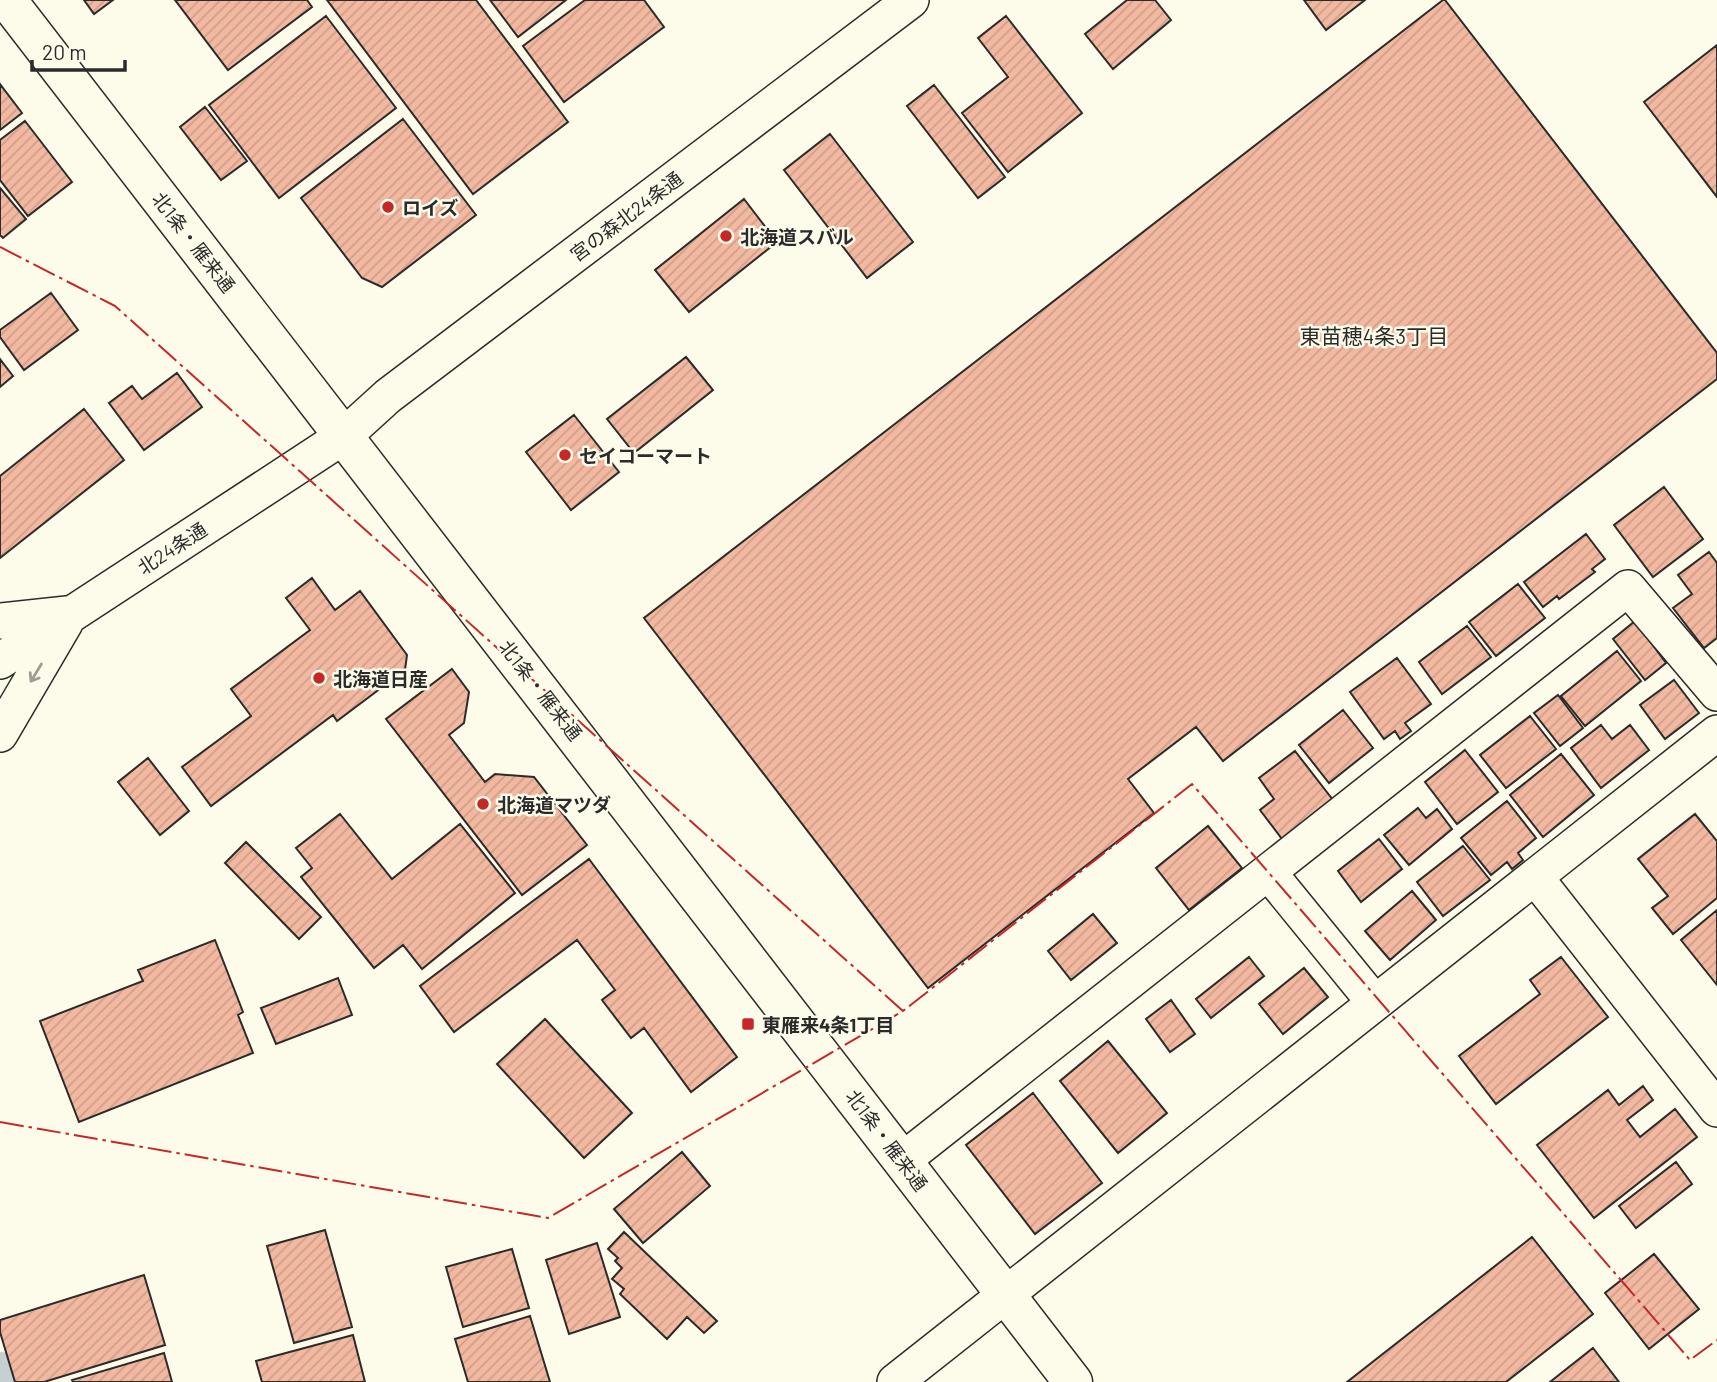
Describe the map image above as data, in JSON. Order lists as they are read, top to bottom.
{
  "streets": {
    "highway": ["北1条・雁来通"],
    "street": ["宮の森北24条通", "北24条通"]
  },
  "crossings": [
    ["宮の森北24条通", "北1条・雁来通"],
    ["宮の森北24条通", "北24条通"],
    ["北1条・雁来通", "北24条通"]
  ],
  "districts": ["東苗穂4条3丁目"],
  "places": {
    "other": [
      "ロイズ",
      "北海道スバル",
      "セイコーマート",
      "北海道日産",
      "北海道マツダ"
    ],
    "transit": ["東雁来4条1丁目"]
  },
  "scale_bar": "20 m"
}
